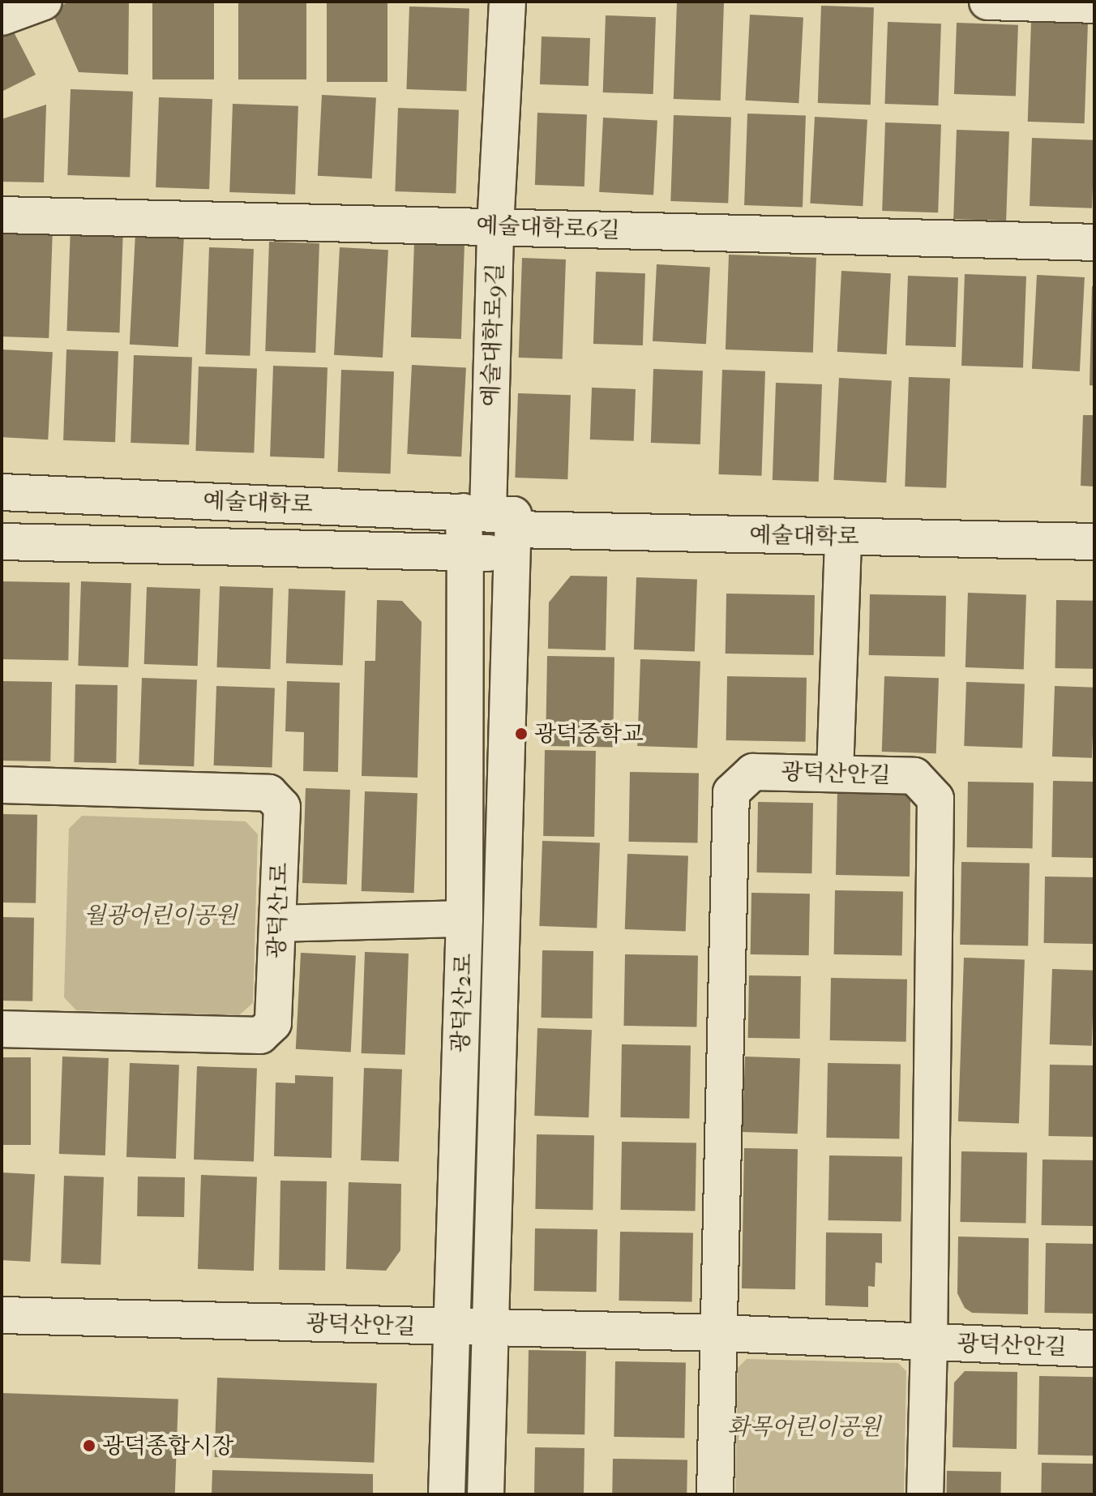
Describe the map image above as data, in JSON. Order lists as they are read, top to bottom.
{
  "streets": {
    "street": [
      "예술대학로6길",
      "예술대학로9길",
      "예술대학로",
      "광덕산안길",
      "광덕산1로",
      "광덕산2로"
    ]
  },
  "crossings": [
    ["예술대학로6길", "예술대학로9길"],
    ["예술대학로9길", "예술대학로"],
    ["예술대학로9길", "광덕산2로"],
    ["예술대학로", "광덕산2로"],
    ["광덕산안길", "광덕산2로"]
  ],
  "parks": ["월광어린이공원", "화목어린이공원"],
  "places": ["광덕중학교", "광덕종합시장"]
}
